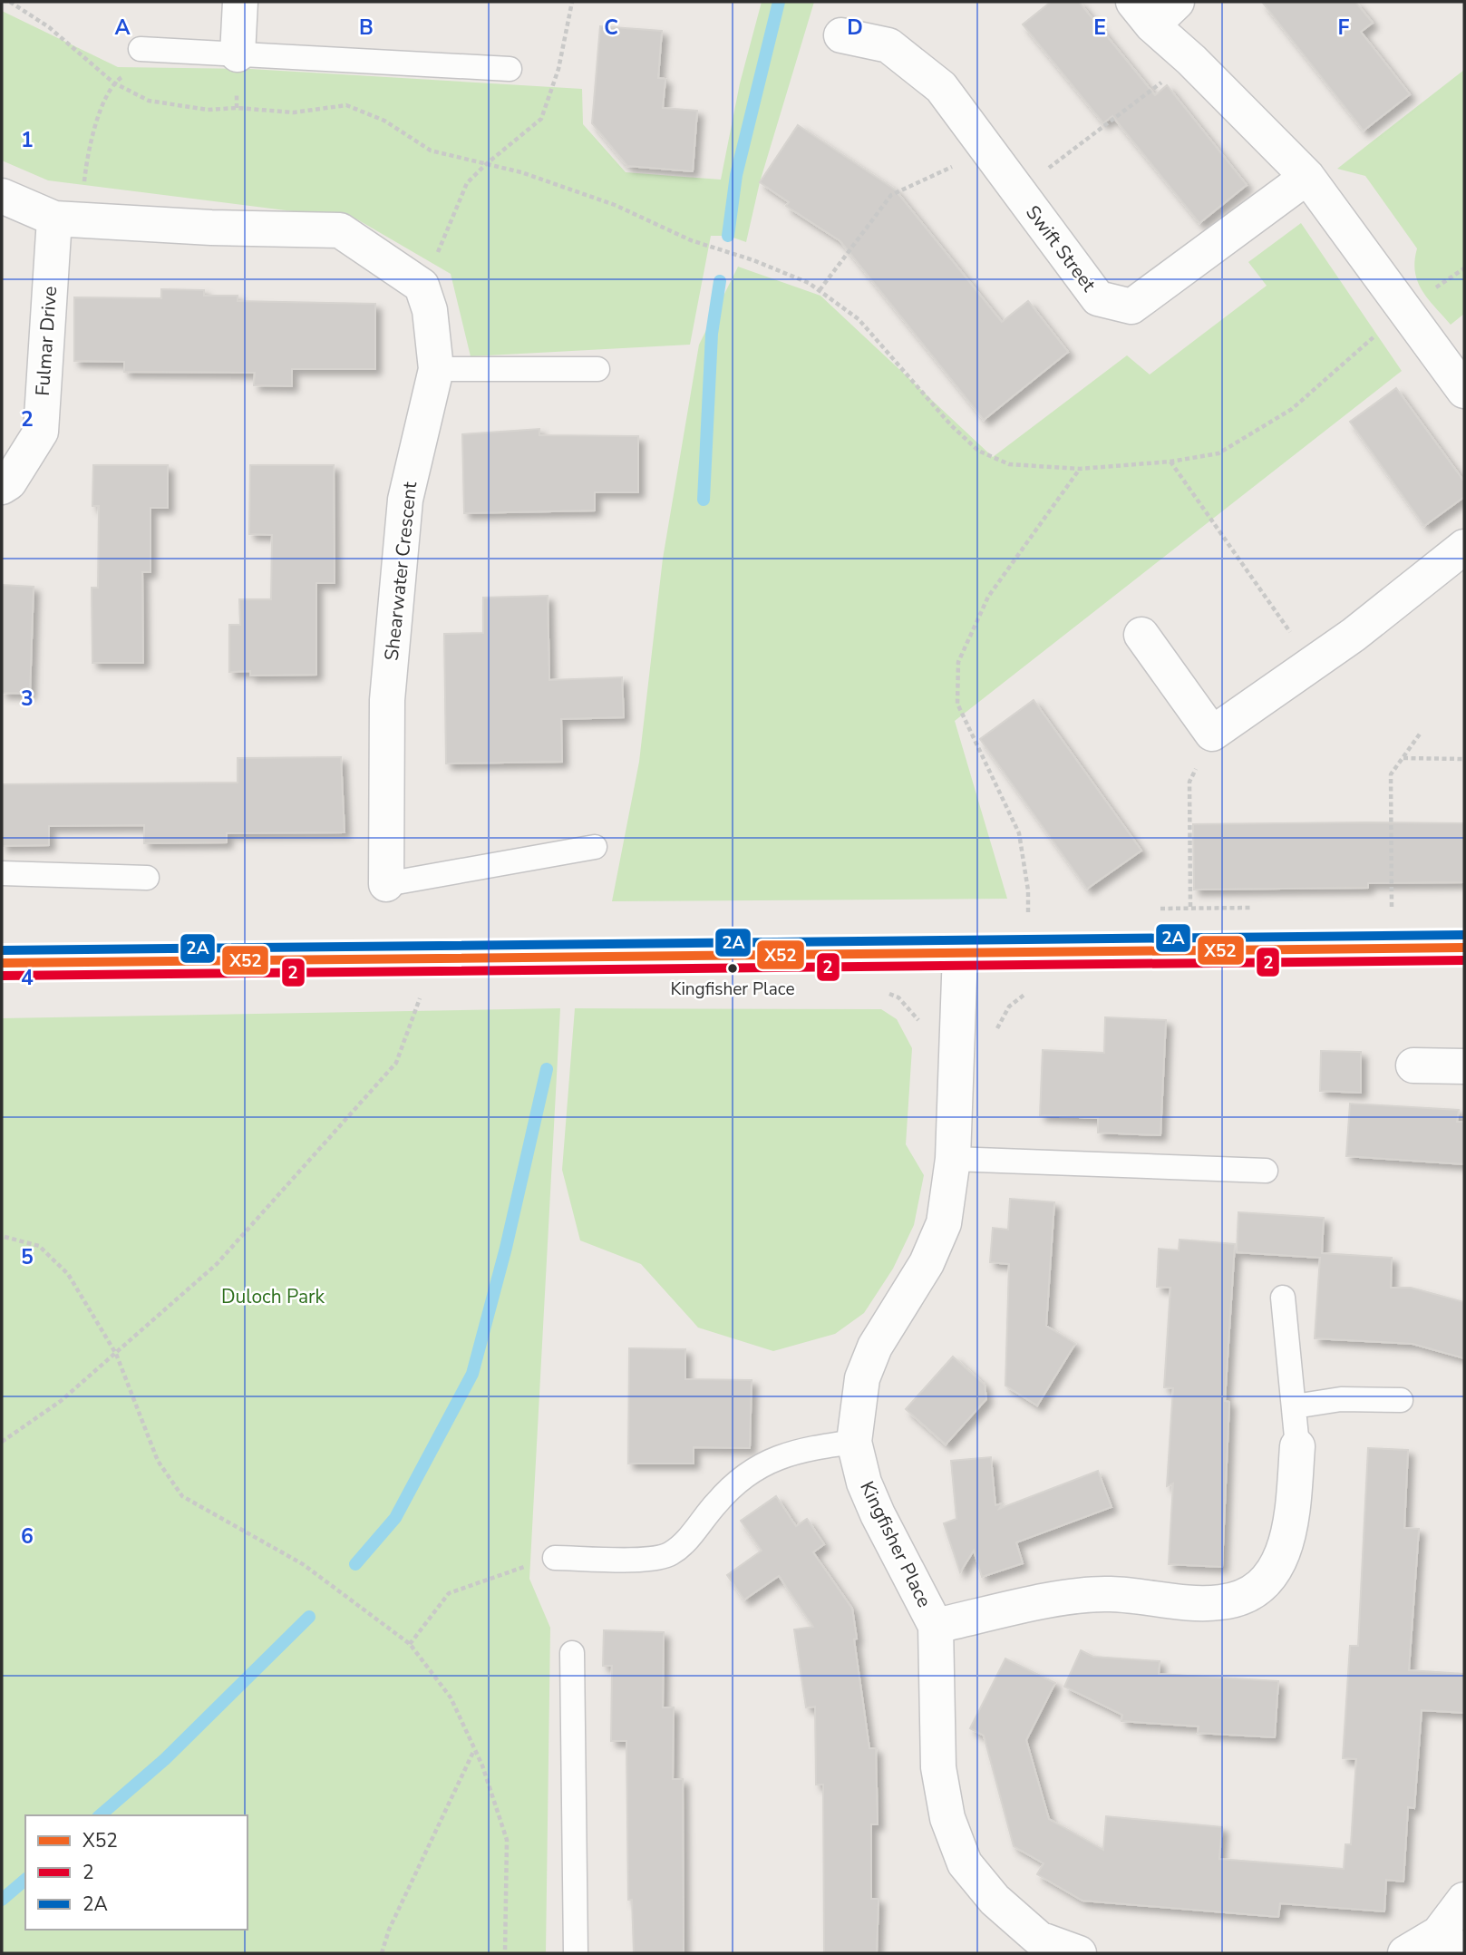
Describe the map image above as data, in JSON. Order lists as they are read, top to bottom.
{
  "streets": {
    "street": [
      "Swift Street",
      "Fulmar Drive",
      "Shearwater Crescent",
      "Kingfisher Place"
    ]
  },
  "parks": ["Duloch Park"],
  "places": ["Kingfisher Place"],
  "lines": ["transit line 2A", "transit line X52", "transit line 2"],
  "legend": ["X52", "2", "2A"],
  "grid": {
    "columns": [
      "A",
      "B",
      "C",
      "D",
      "E",
      "F"
    ],
    "rows": [
      "1",
      "2",
      "3",
      "4",
      "5",
      "6"
    ]
  }
}
